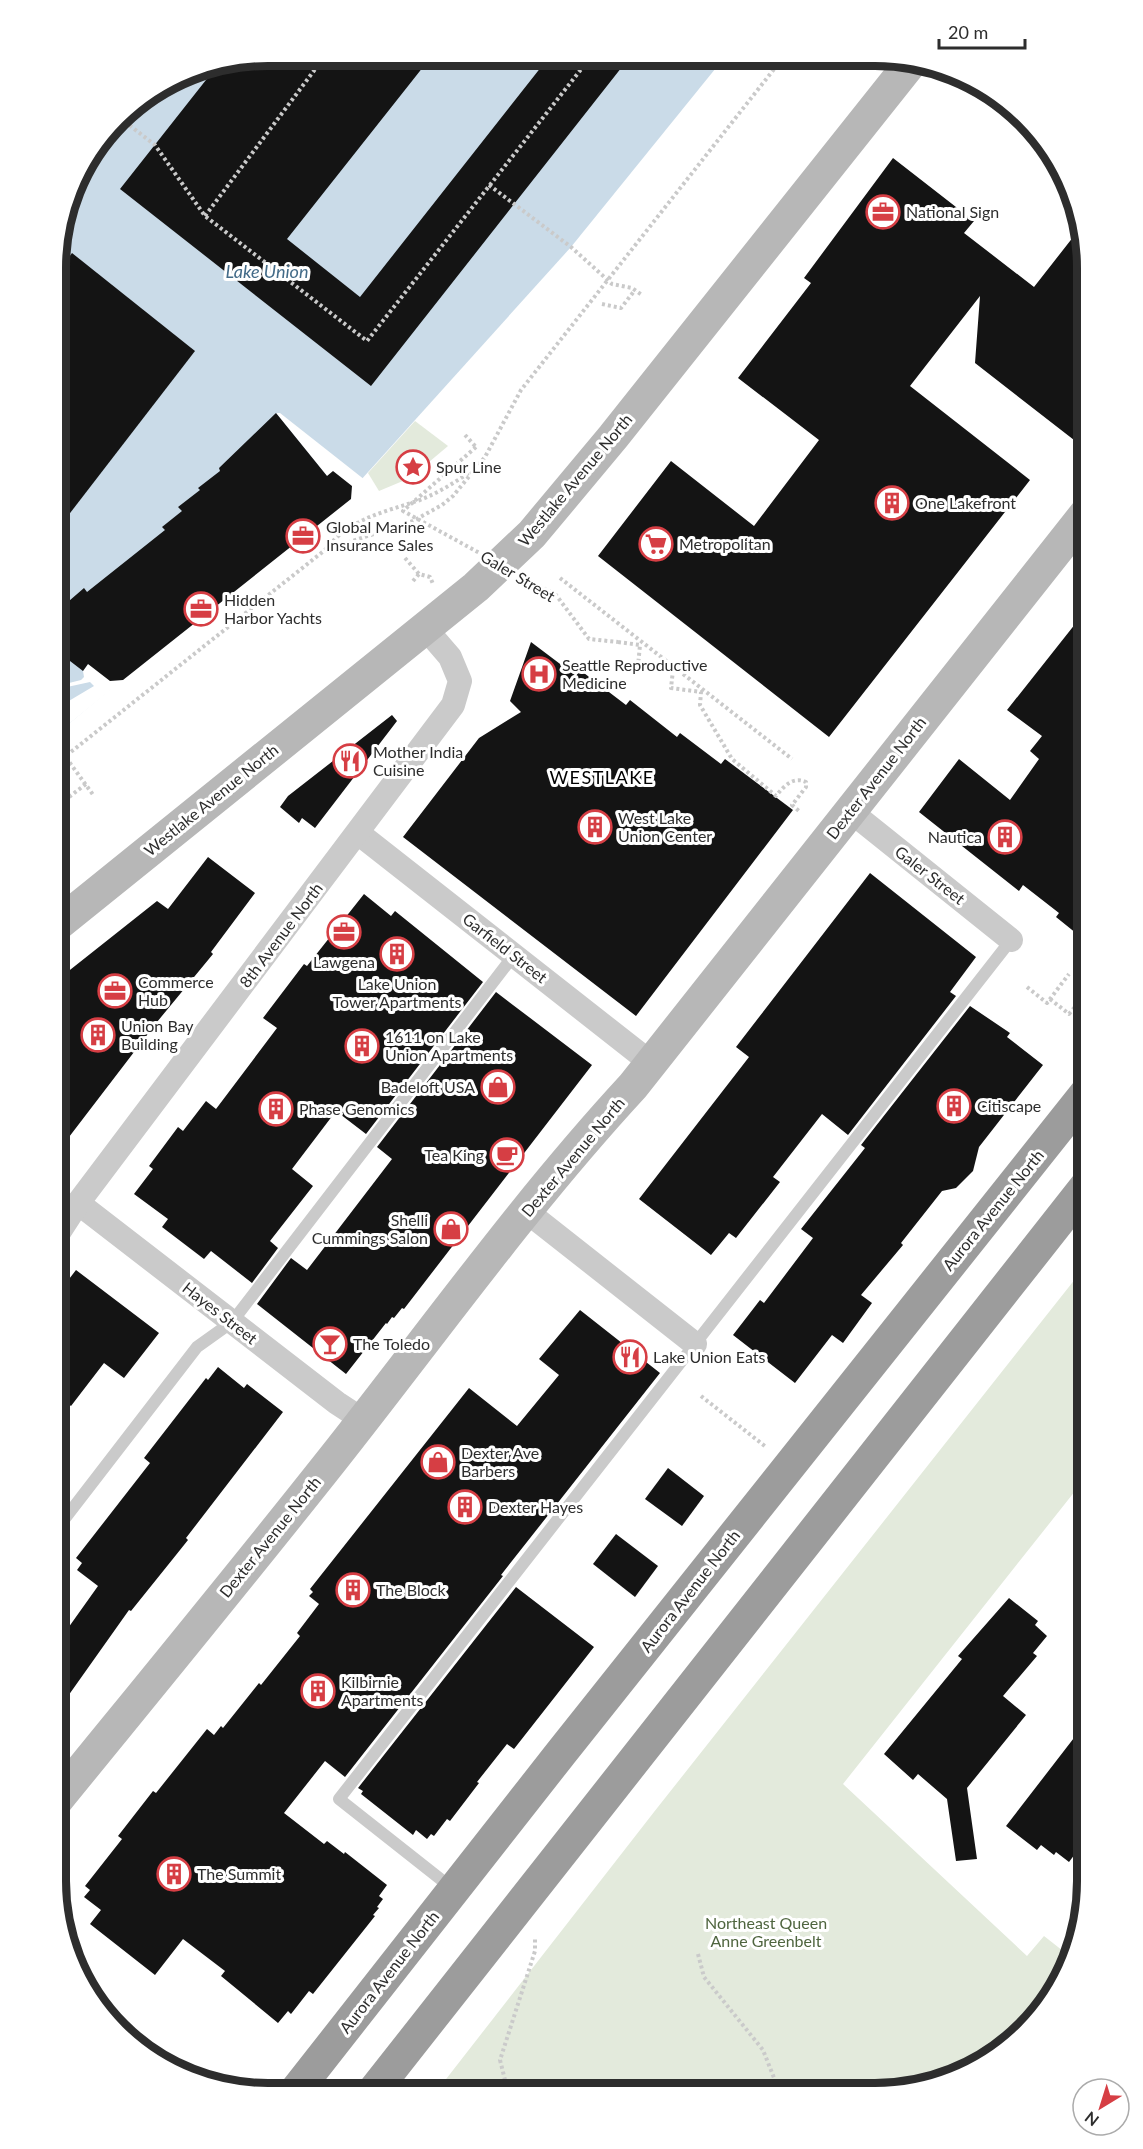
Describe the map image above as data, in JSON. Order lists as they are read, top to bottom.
{
  "streets": {
    "highway": ["Aurora Avenue North"],
    "main road": ["Westlake Avenue North", "Dexter Avenue North"],
    "street": [
      "Galer Street",
      "8th Avenue North",
      "Garfield Street",
      "Hayes Street"
    ]
  },
  "crossings": [
    ["Westlake Avenue North", "8th Avenue North"],
    ["Galer Street", "Dexter Avenue North"],
    ["Dexter Avenue North", "Garfield Street"],
    ["Dexter Avenue North", "Hayes Street"],
    ["8th Avenue North", "Garfield Street"],
    ["8th Avenue North", "Hayes Street"]
  ],
  "districts": ["WESTLAKE"],
  "water": ["Lake Union"],
  "parks": ["Northeast Queen Anne Greenbelt"],
  "places": {
    "office": [
      "National Sign",
      "Global Marine Insurance Sales",
      "Hidden Harbor Yachts",
      "Lawgena",
      "Commerce Hub"
    ],
    "place": ["Spur Line"],
    "building": [
      "One Lakefront",
      "West Lake Union Center",
      "Nautica",
      "Lake Union Tower Apartments",
      "Union Bay Building",
      "1611 on Lake Union Apartments",
      "Citiscape",
      "Phase Genomics",
      "Dexter Hayes",
      "The Block",
      "Kilbirnie Apartments",
      "The Summit"
    ],
    "supermarket": ["Metropolitan"],
    "hospital": ["Seattle Reproductive Medicine"],
    "restaurant": ["Mother India Cuisine", "Lake Union Eats"],
    "shop": ["Badeloft USA", "Shelli Cummings Salon", "Dexter Ave Barbers"],
    "cafe": ["Tea King"],
    "bar": ["The Toledo"]
  },
  "scale_bar": "20 m",
  "north": "bottom left"
}
